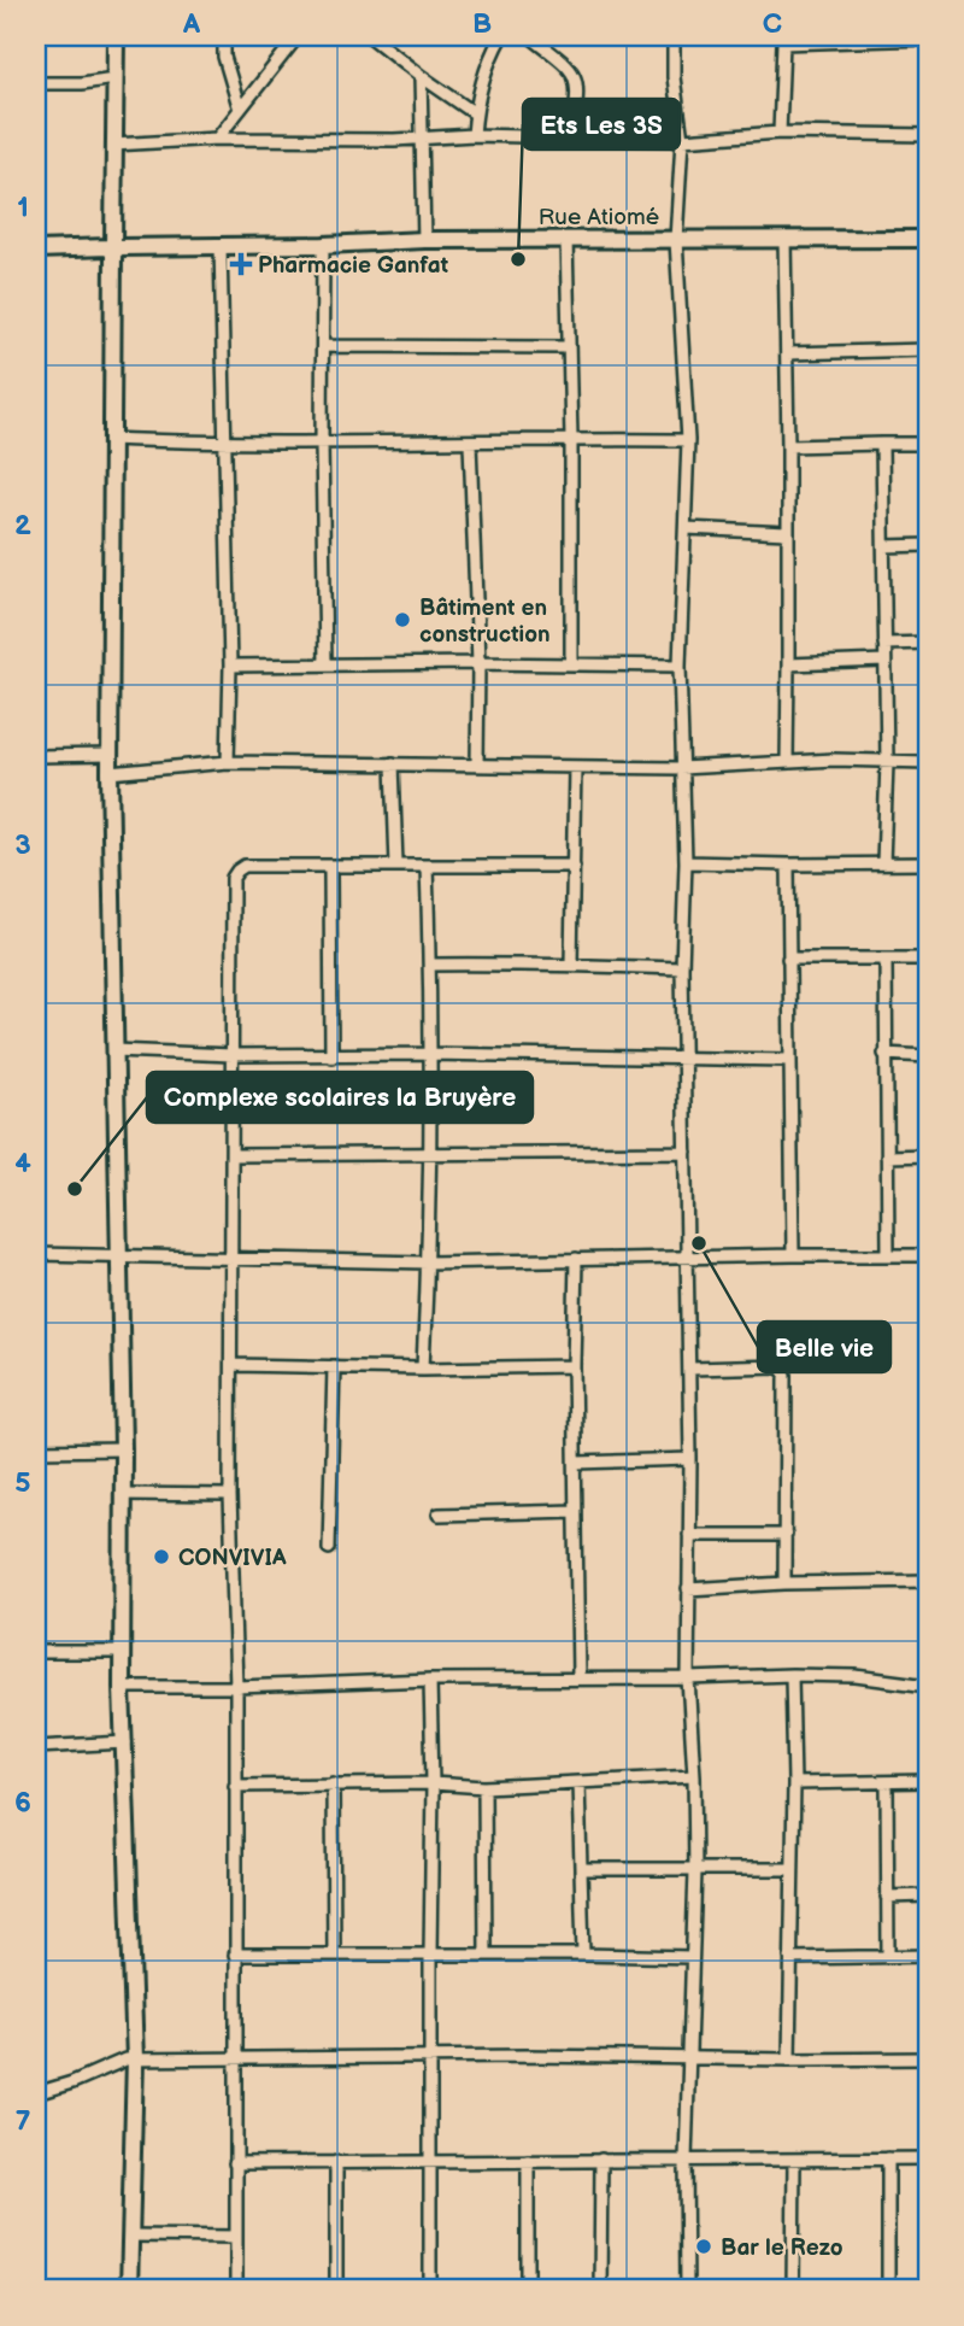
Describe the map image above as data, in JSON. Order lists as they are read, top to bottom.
{
  "streets": {
    "street": ["Rue Atiomé"]
  },
  "places": {
    "other": [
      "Ets Les 3S",
      "Bâtiment en construction",
      "Complexe scolaires la Bruyère",
      "Belle vie",
      "CONVIVIA",
      "Bar le Rezo"
    ],
    "health": ["Pharmacie Ganfat"]
  },
  "grid": {
    "columns": ["A", "B", "C"],
    "rows": [
      "1",
      "2",
      "3",
      "4",
      "5",
      "6",
      "7"
    ]
  }
}
